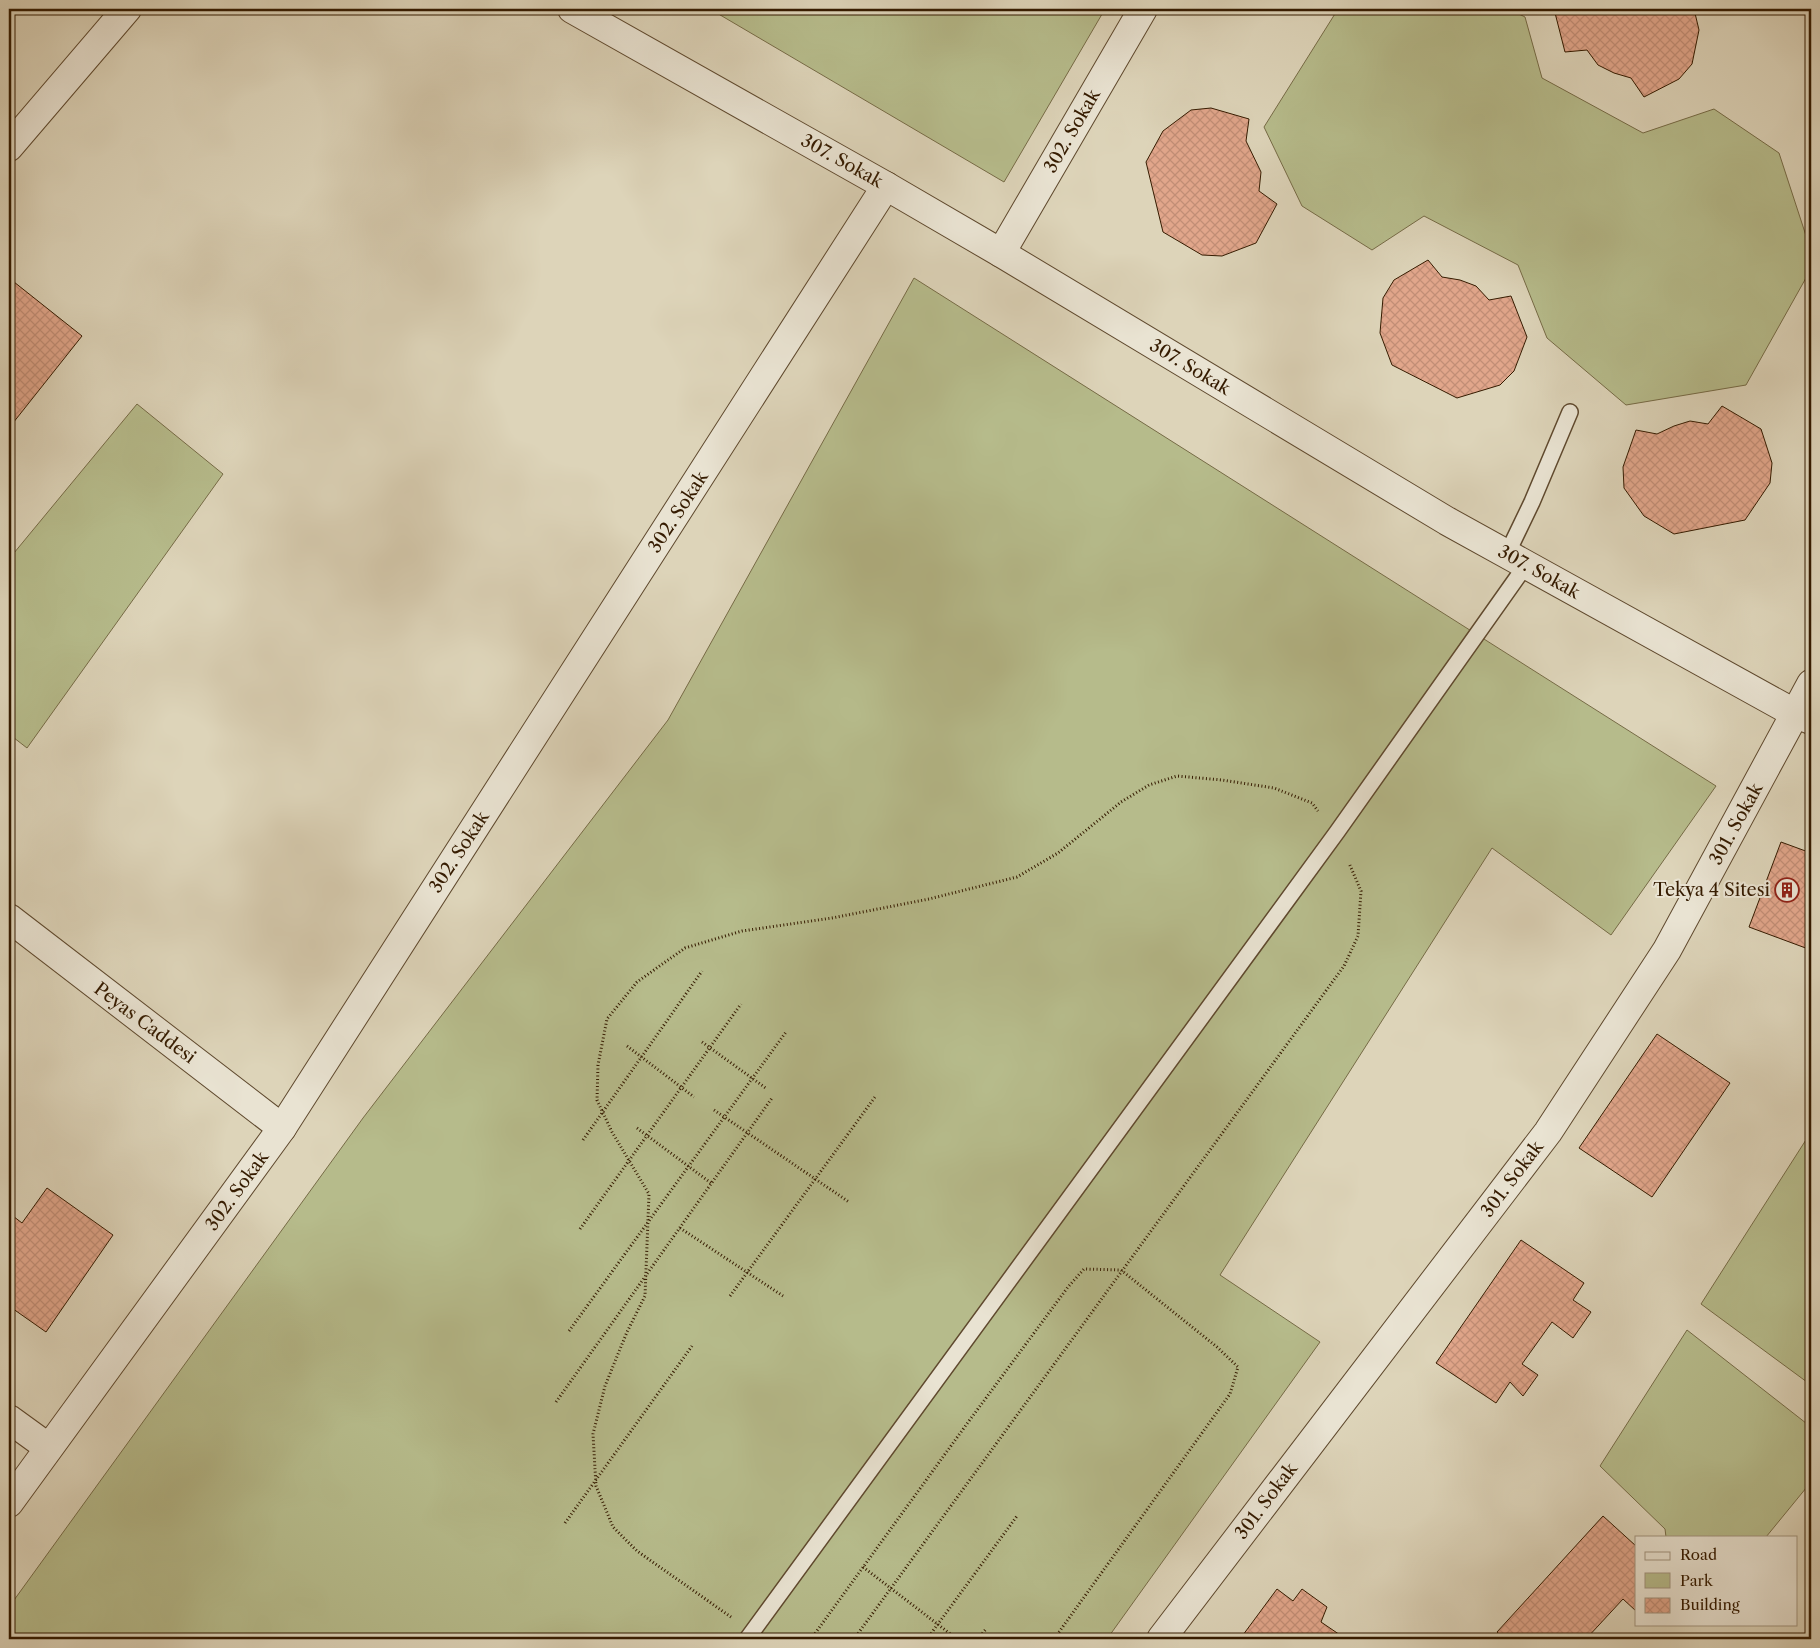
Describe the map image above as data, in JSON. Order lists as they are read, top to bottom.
{
  "streets": {
    "street": [
      "302. Sokak",
      "307. Sokak",
      "301. Sokak",
      "Peyas Caddesi"
    ]
  },
  "crossings": [
    ["302. Sokak", "307. Sokak"],
    ["302. Sokak", "Peyas Caddesi"],
    ["307. Sokak", "301. Sokak"]
  ],
  "places": {
    "building": ["Tekya 4 Sitesi"]
  },
  "legend": ["Road", "Park", "Building"]
}
